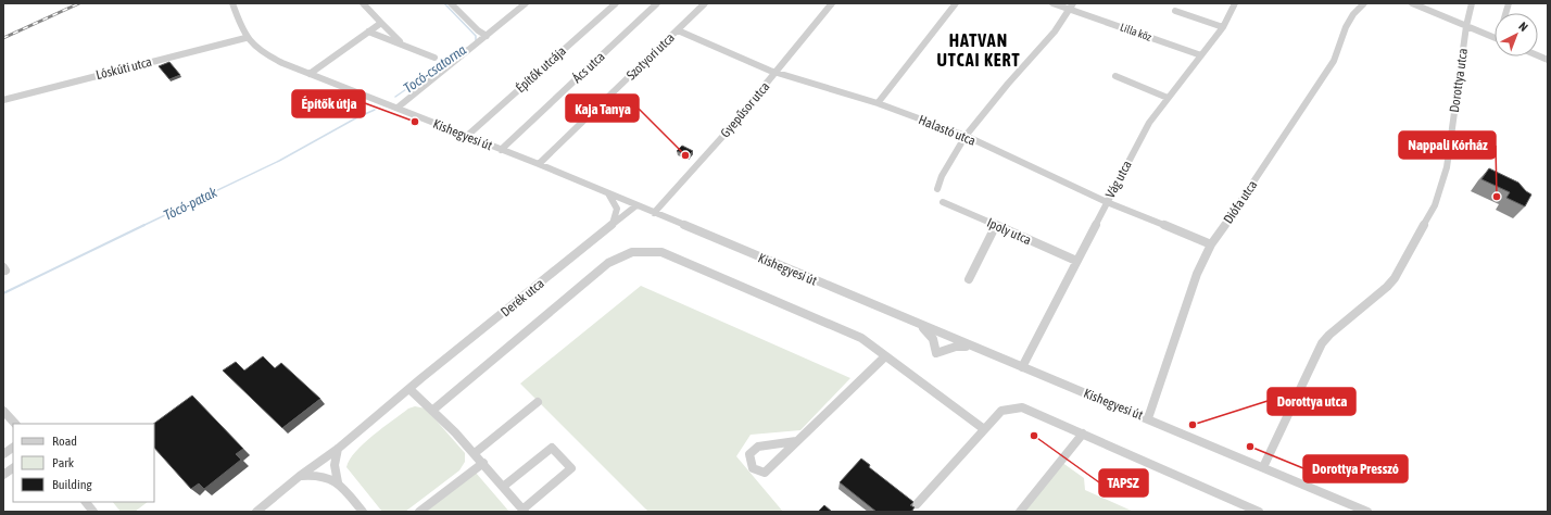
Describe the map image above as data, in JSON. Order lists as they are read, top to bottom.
{
  "streets": {
    "street": [
      "Lilla köz",
      "Szotyori utca",
      "Ács utca",
      "Lóskúti utca",
      "Építők utcája",
      "Dorottya utca",
      "Gyepűsor utca",
      "Halastó utca",
      "Kishegyesi út",
      "Vág utca",
      "Diófa utca",
      "Ipoly utca",
      "Derék utca"
    ]
  },
  "crossings": [
    ["Lilla köz", "Vág utca"],
    ["Szotyori utca", "Halastó utca"],
    ["Szotyori utca", "Kishegyesi út"],
    ["Ács utca", "Kishegyesi út"],
    ["Lóskúti utca", "Kishegyesi út"],
    ["Építők utcája", "Kishegyesi út"],
    ["Dorottya utca", "Kishegyesi út"],
    ["Gyepűsor utca", "Halastó utca"],
    ["Gyepűsor utca", "Kishegyesi út"],
    ["Halastó utca", "Vág utca"],
    ["Halastó utca", "Diófa utca"],
    ["Kishegyesi út", "Vág utca"],
    ["Kishegyesi út", "Diófa utca"],
    ["Kishegyesi út", "Derék utca"],
    ["Vág utca", "Ipoly utca"]
  ],
  "districts": ["HATVAN UTCAI KERT"],
  "water": ["Tocó-csatorna", "Tócó-patak"],
  "places": [
    "Építők útja",
    "Kaja Tanya",
    "Nappali Kórház",
    "Dorottya utca",
    "TAPSZ",
    "Dorottya Presszó"
  ],
  "legend": ["Road", "Park", "Building"],
  "north": "top right"
}
